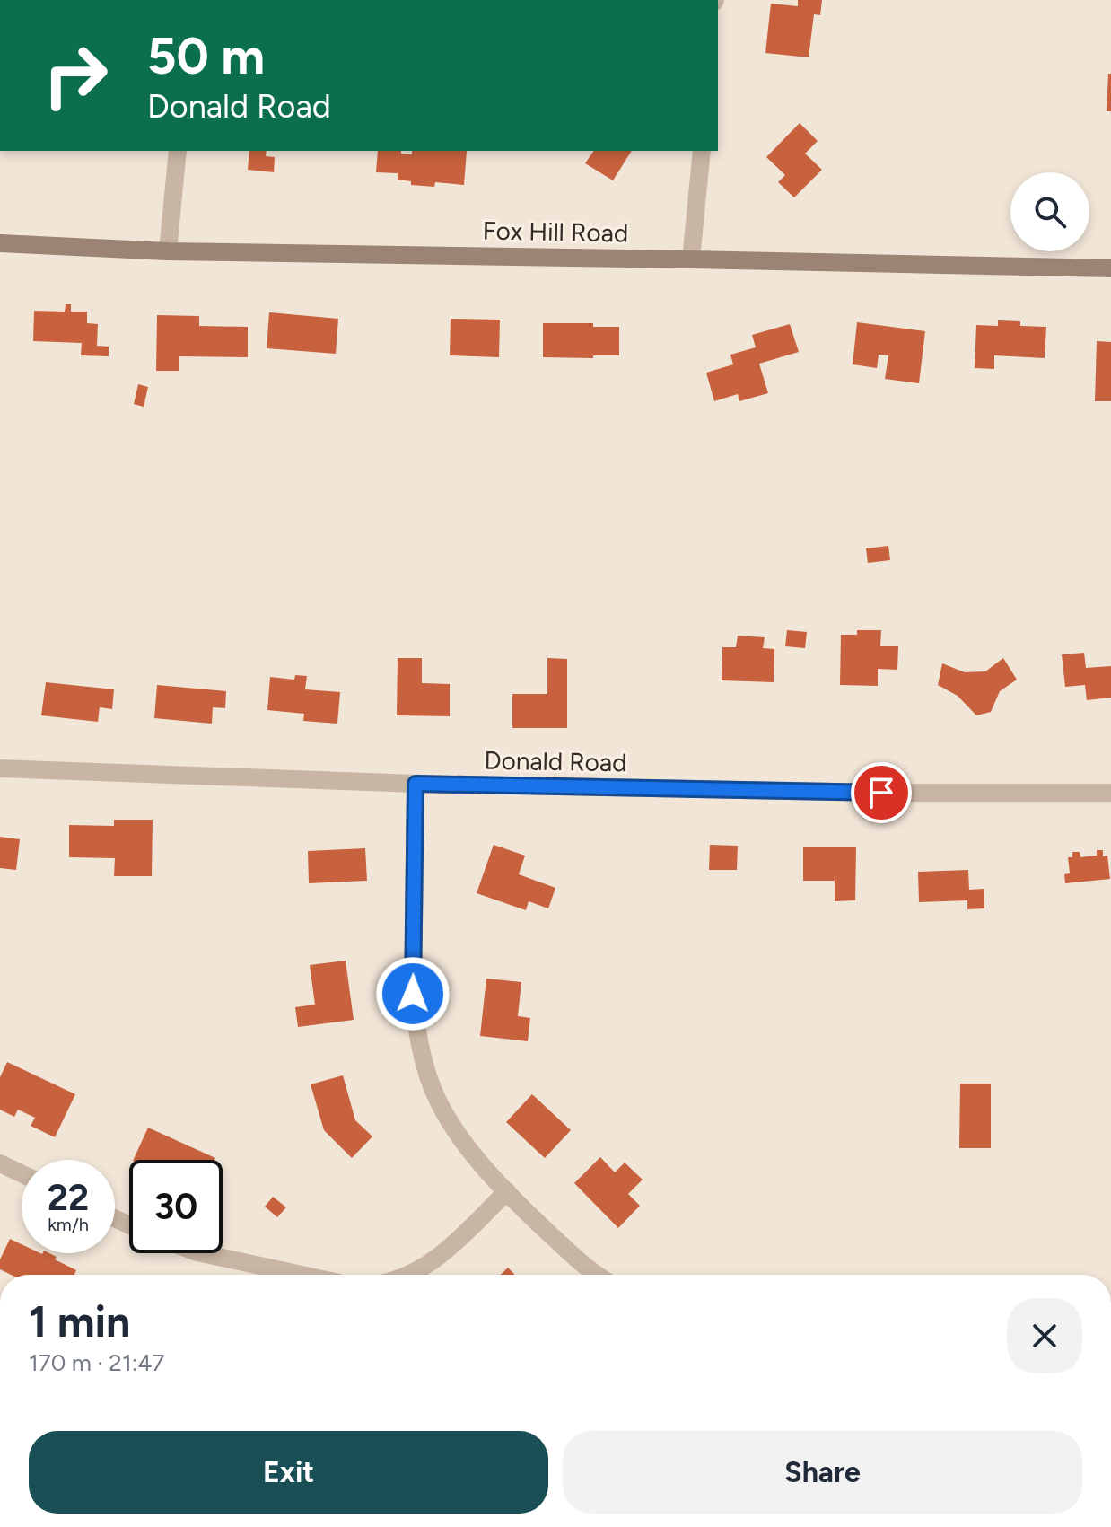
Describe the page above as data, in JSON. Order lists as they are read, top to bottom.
{
  "streets": {
    "street": ["Fox Hill Road", "Donald Road"]
  },
  "page": {
    "turn": ["50 m", "Donald Road"],
    "speed": "22 km/h",
    "limit": "30",
    "heading": ["1 min", "170 m · 21:47"],
    "buttons": ["Exit", "Share"]
  }
}
